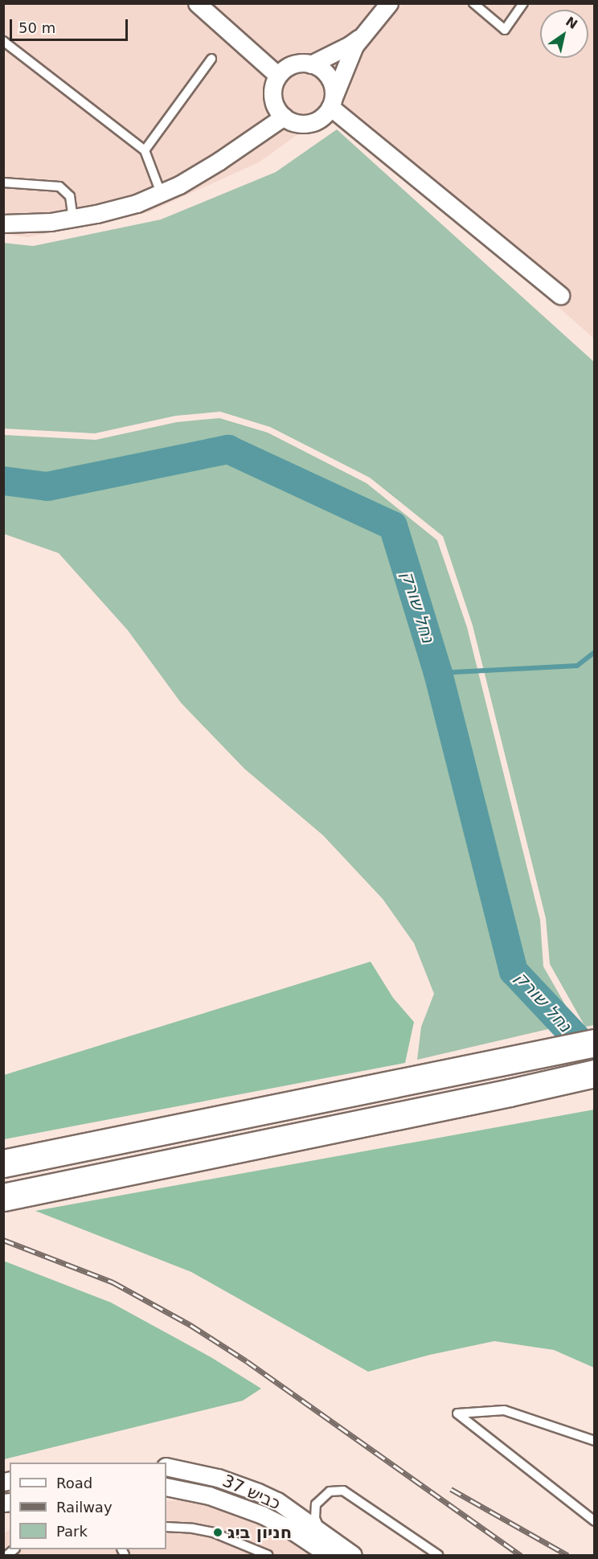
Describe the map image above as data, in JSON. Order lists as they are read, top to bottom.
{
  "streets": {
    "street": ["כביש 37"]
  },
  "water": ["נחל שורק"],
  "places": ["חניון ביג"],
  "legend": ["Road", "Railway", "Park"],
  "scale_bar": "50 m",
  "north": "top right"
}
